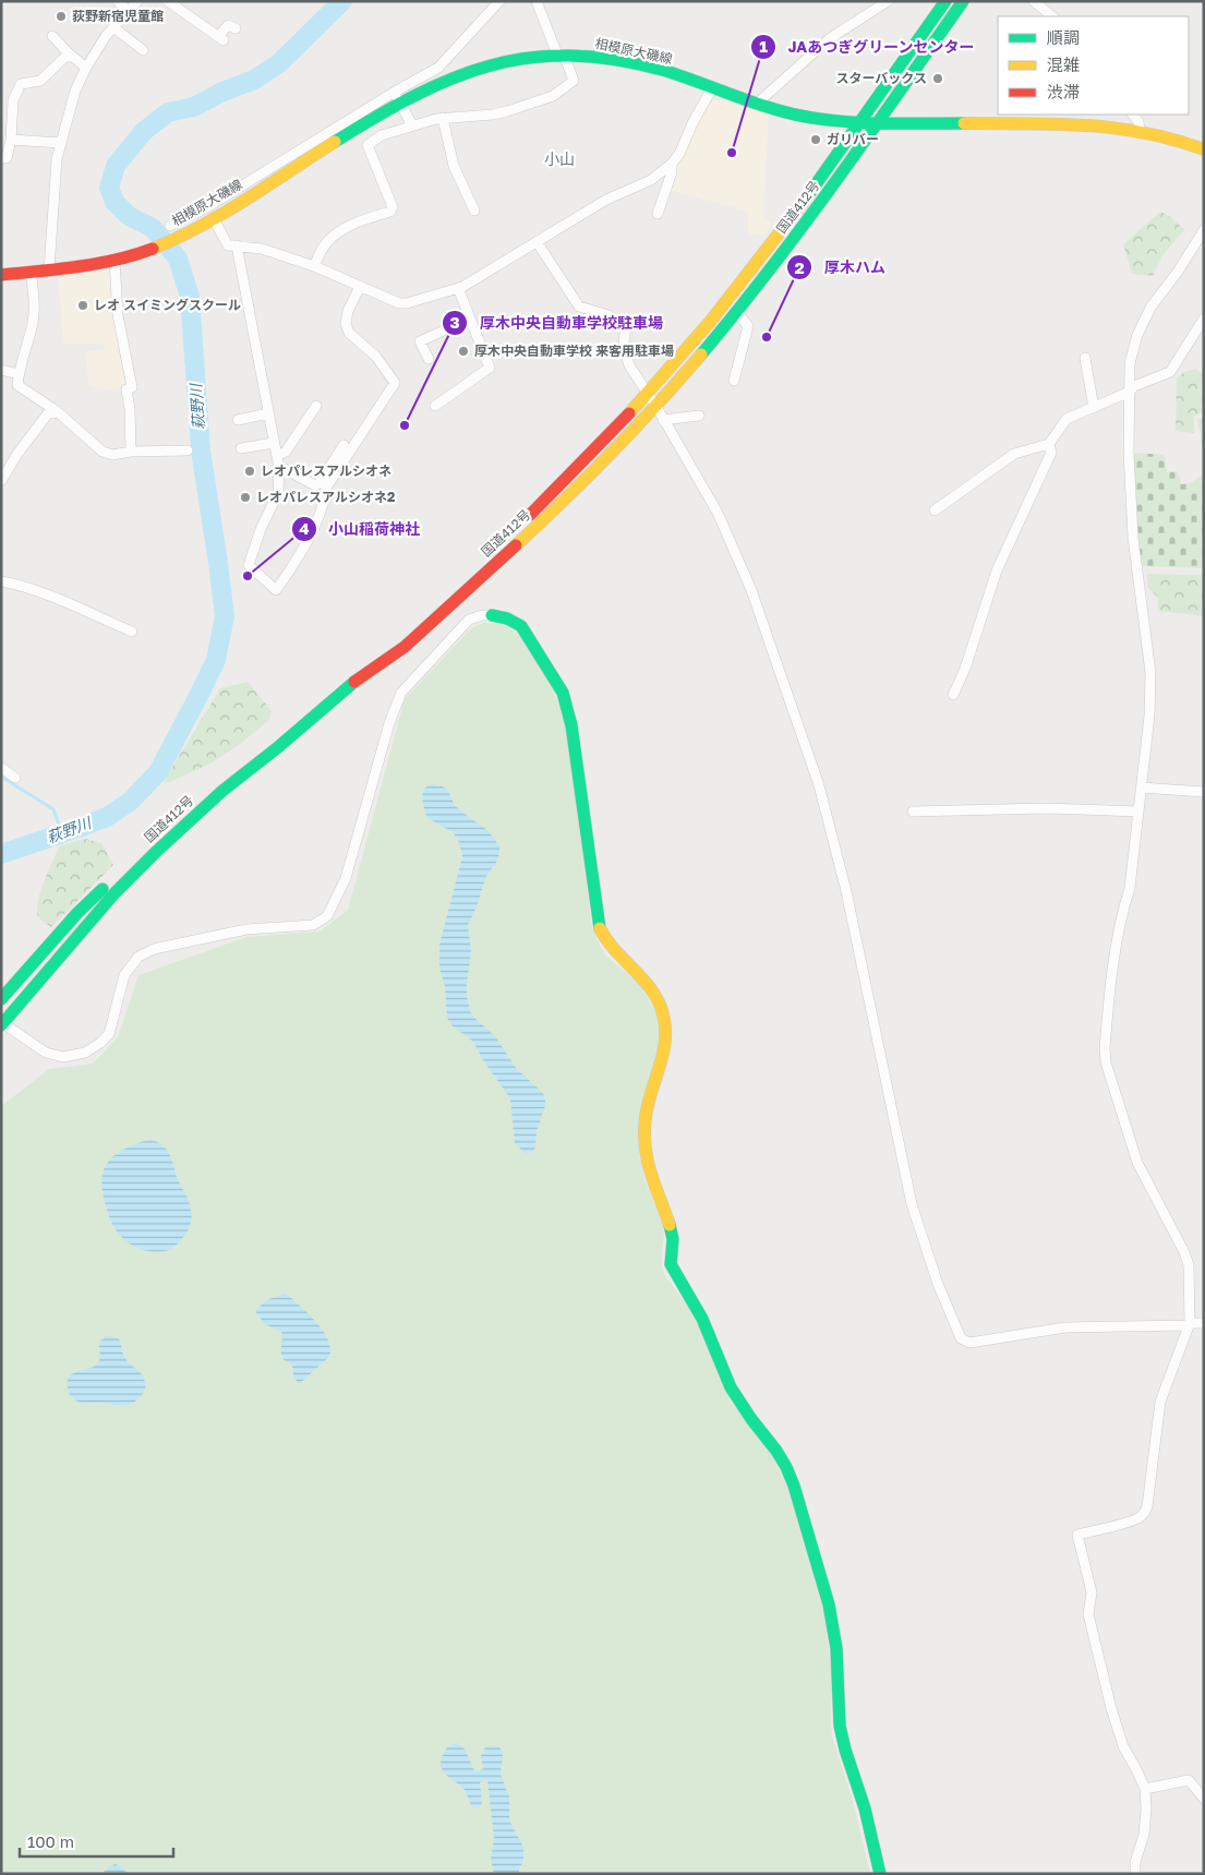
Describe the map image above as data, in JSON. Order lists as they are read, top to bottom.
{
  "streets": {
    "main road": ["相模原大磯線", "国道412号"]
  },
  "crossings": [
    ["相模原大磯線", "国道412号"]
  ],
  "districts": ["小山"],
  "water": ["萩野川"],
  "places": [
    "荻野新宿児童館",
    "スターバックス",
    "ガリバー",
    "JAあつぎグリーンセンター",
    "レオ スイミングスクール",
    "厚木ハム",
    "厚木中央自動車学校 来客用駐車場",
    "厚木中央自動車学校駐車場",
    "レオパレスアルシオネ",
    "レオパレスアルシオネ2",
    "小山稲荷神社"
  ],
  "legend": ["順調", "混雑", "渋滞"],
  "scale_bar": "100 m"
}
